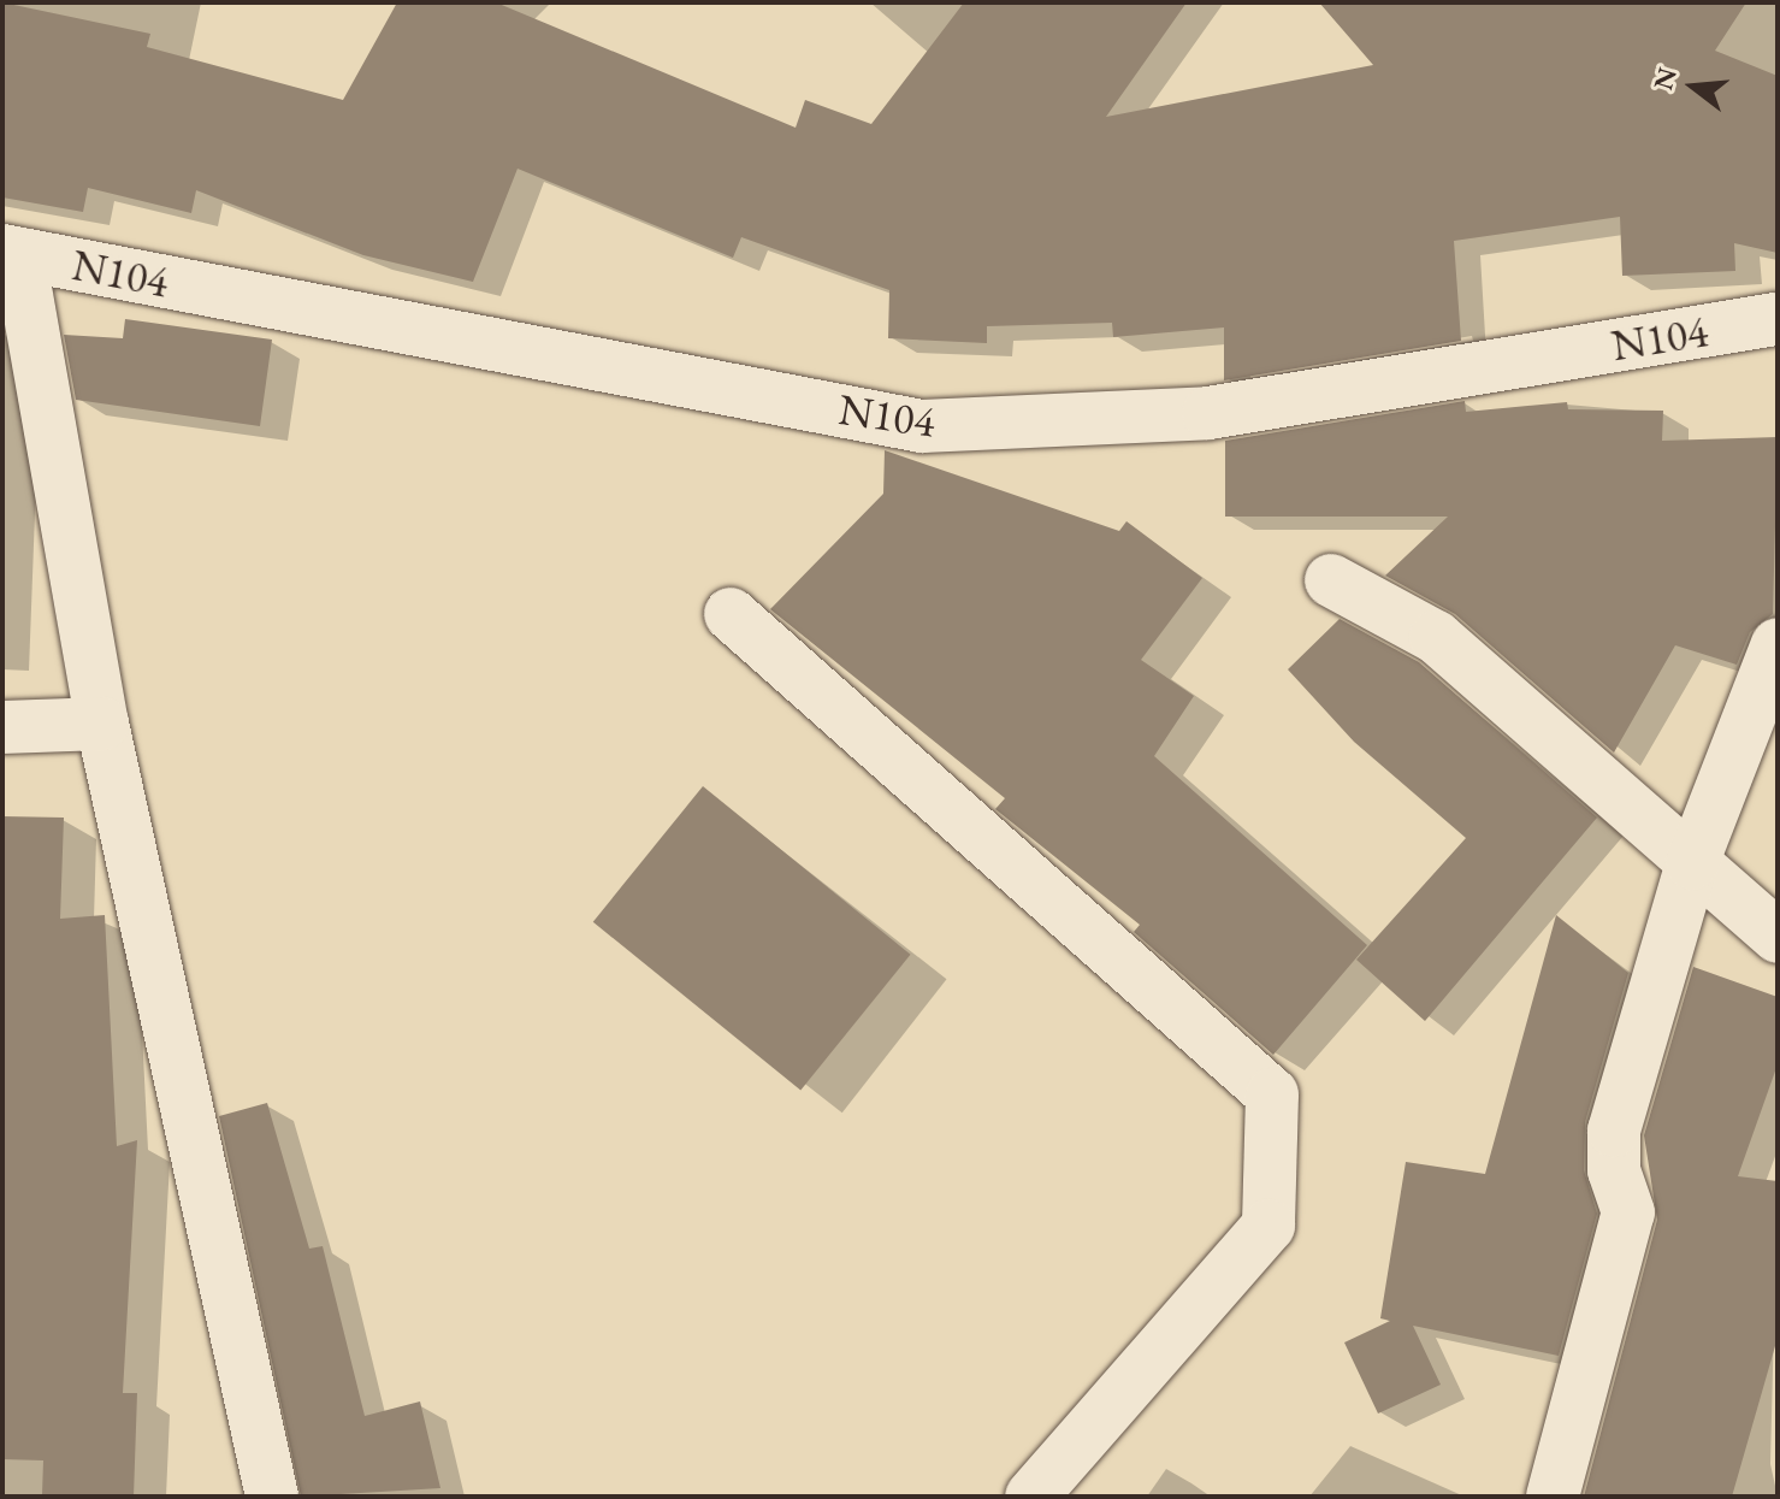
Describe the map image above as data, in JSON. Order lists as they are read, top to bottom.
{
  "streets": {
    "street": ["N104"]
  },
  "north": "left"
}
